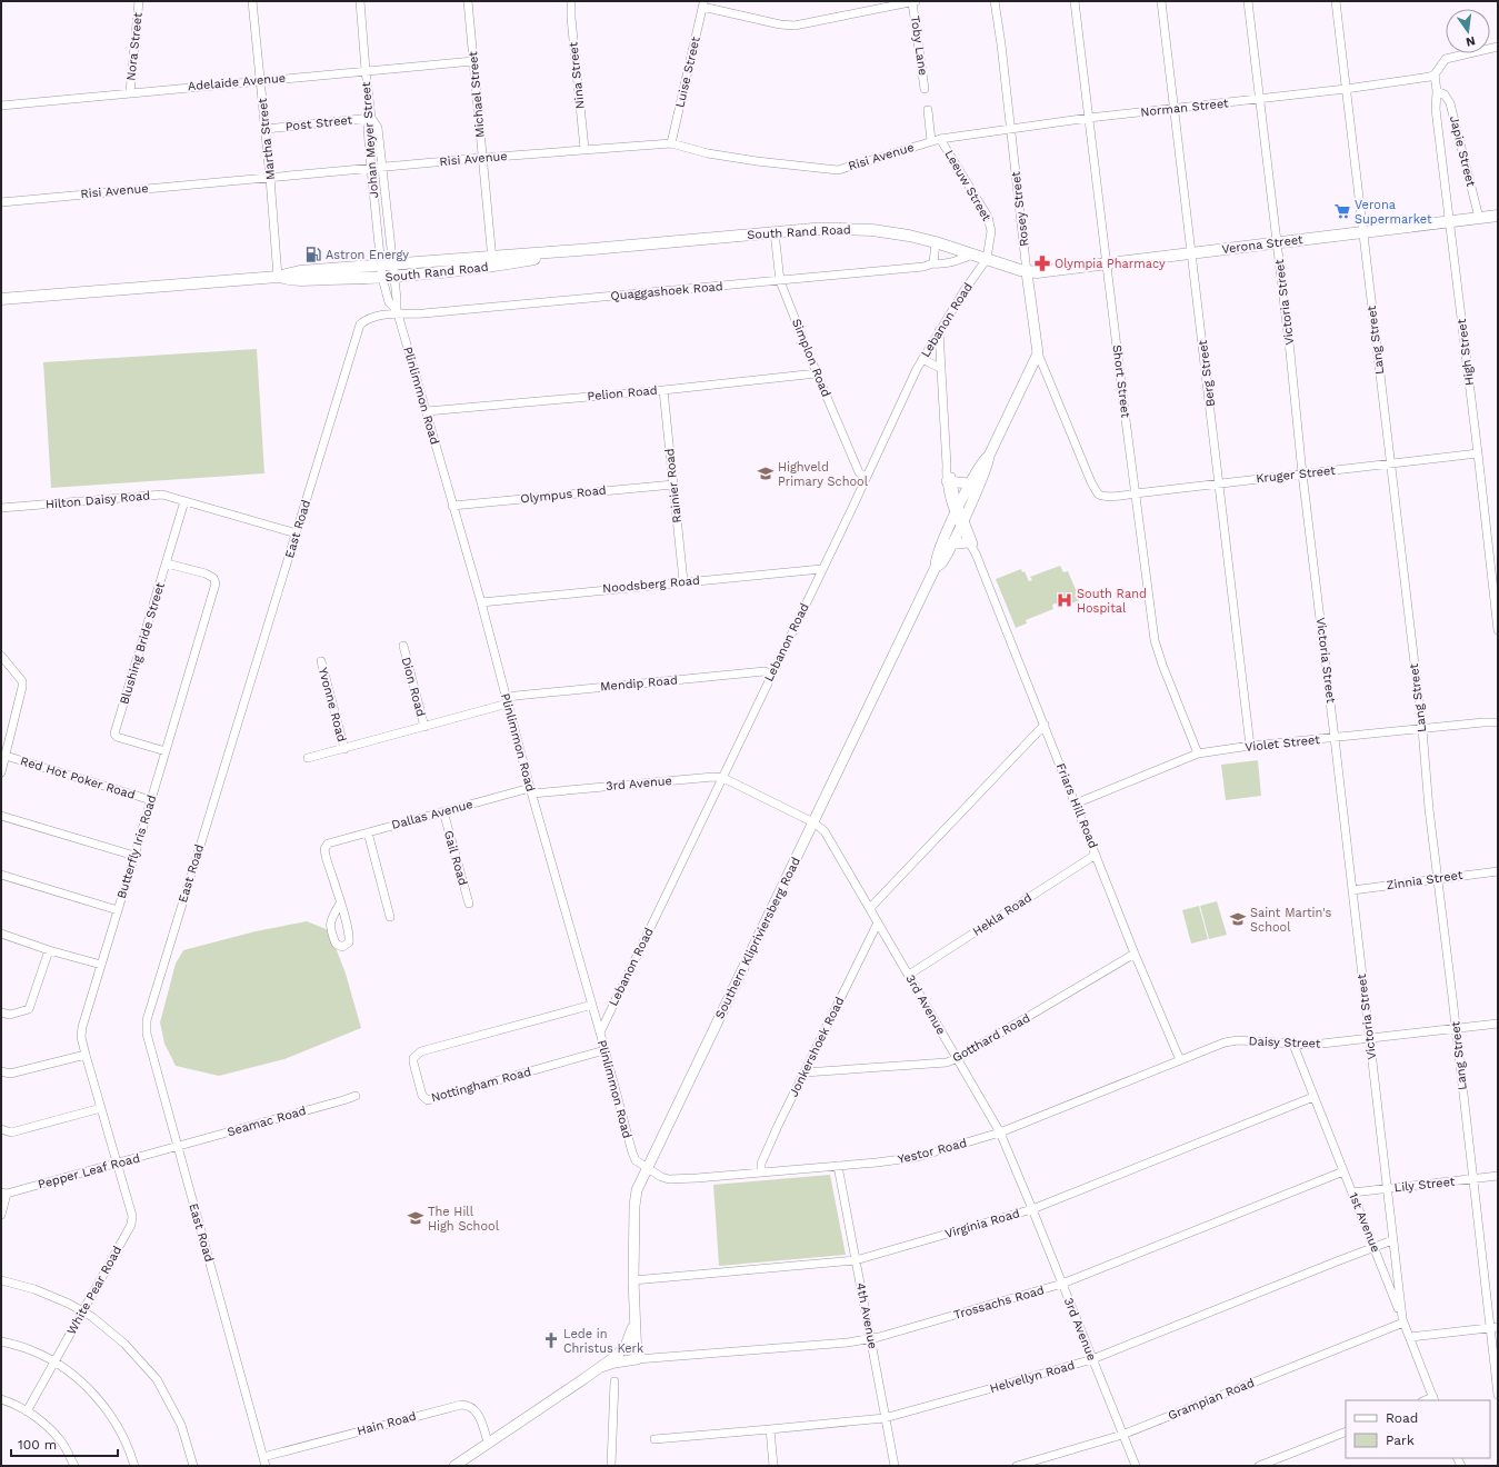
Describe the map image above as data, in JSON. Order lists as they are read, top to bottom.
{
  "streets": {
    "main road": ["South Rand Road", "Verona Street"],
    "street": [
      "Toby Lane",
      "Nora Street",
      "Luise Street",
      "Nina Street",
      "Adelaide Avenue",
      "Michael Street",
      "Norman Street",
      "Post Street",
      "Martha Street",
      "Johan Meyer Street",
      "Japie Street",
      "Risi Avenue",
      "Leeuw Street",
      "Rosey Street",
      "Quaggashoek Road",
      "Victoria Street",
      "Lebanon Road",
      "Lang Street",
      "High Street",
      "Simplon Road",
      "Berg Street",
      "Short Street",
      "Pelion Road",
      "Plinlimmon Road",
      "Kruger Street",
      "Rainier Road",
      "Olympus Road",
      "Hilton Daisy Road",
      "East Road",
      "Noodsberg Road",
      "Blushing Bride Street",
      "Mendip Road",
      "Dion Road",
      "Yvonne Road",
      "Violet Street",
      "Red Hot Poker Road",
      "3rd Avenue",
      "Friars Hill Road",
      "Dallas Avenue",
      "Butterfly Iris Road",
      "Gail Road",
      "Zinnia Street",
      "Hekla Road",
      "Southern Klipriviersberg Road",
      "Gotthard Road",
      "Daisy Street",
      "Jonkershoek Road",
      "Nottingham Road",
      "Seamac Road",
      "Yestor Road",
      "Pepper Leaf Road",
      "Lily Street",
      "1st Avenue",
      "Virginia Road",
      "White Pear Road",
      "Trossachs Road",
      "4th Avenue",
      "Helvellyn Road",
      "Grampian Road",
      "Hain Road"
    ]
  },
  "crossings": [
    ["Nora Street", "Adelaide Avenue"],
    ["Luise Street", "Risi Avenue"],
    ["Nina Street", "Risi Avenue"],
    ["Adelaide Avenue", "Michael Street"],
    ["Adelaide Avenue", "Martha Street"],
    ["Adelaide Avenue", "Johan Meyer Street"],
    ["Michael Street", "Risi Avenue"],
    ["Michael Street", "South Rand Road"],
    ["Norman Street", "Risi Avenue"],
    ["Norman Street", "Leeuw Street"],
    ["Norman Street", "Rosey Street"],
    ["Norman Street", "Victoria Street"],
    ["Norman Street", "Lang Street"],
    ["Norman Street", "High Street"],
    ["Norman Street", "Berg Street"],
    ["Norman Street", "Short Street"],
    ["Post Street", "Martha Street"],
    ["Post Street", "Johan Meyer Street"],
    ["Post Street", "Plinlimmon Road"],
    ["Martha Street", "Risi Avenue"],
    ["Martha Street", "South Rand Road"],
    ["Johan Meyer Street", "Risi Avenue"],
    ["Johan Meyer Street", "South Rand Road"],
    ["Johan Meyer Street", "Plinlimmon Road"],
    ["Japie Street", "Verona Street"],
    ["Japie Street", "High Street"],
    ["Risi Avenue", "Leeuw Street"],
    ["Risi Avenue", "Plinlimmon Road"],
    ["Leeuw Street", "South Rand Road"],
    ["Leeuw Street", "Lebanon Road"],
    ["Rosey Street", "South Rand Road"],
    ["Rosey Street", "Verona Street"],
    ["Rosey Street", "Kruger Street"],
    ["Rosey Street", "Southern Klipriviersberg Road"],
    ["South Rand Road", "Verona Street"],
    ["South Rand Road", "Quaggashoek Road"],
    ["South Rand Road", "Lebanon Road"],
    ["South Rand Road", "Simplon Road"],
    ["South Rand Road", "Plinlimmon Road"],
    ["Verona Street", "Victoria Street"],
    ["Verona Street", "Lang Street"],
    ["Verona Street", "High Street"],
    ["Verona Street", "Berg Street"],
    ["Verona Street", "Short Street"],
    ["Quaggashoek Road", "Simplon Road"],
    ["Quaggashoek Road", "Plinlimmon Road"],
    ["Quaggashoek Road", "East Road"],
    ["Victoria Street", "Kruger Street"],
    ["Victoria Street", "Violet Street"],
    ["Victoria Street", "Zinnia Street"],
    ["Victoria Street", "Daisy Street"],
    ["Victoria Street", "Lily Street"],
    ["Victoria Street", "1st Avenue"],
    ["Victoria Street", "Helvellyn Road"],
    ["Victoria Street", "Grampian Road"],
    ["Lebanon Road", "Simplon Road"],
    ["Lebanon Road", "Plinlimmon Road"],
    ["Lebanon Road", "Noodsberg Road"],
    ["Lebanon Road", "Mendip Road"],
    ["Lebanon Road", "3rd Avenue"],
    ["Lebanon Road", "Friars Hill Road"],
    ["Lang Street", "Kruger Street"],
    ["Lang Street", "Violet Street"],
    ["Lang Street", "Zinnia Street"],
    ["Lang Street", "Daisy Street"],
    ["Lang Street", "Lily Street"],
    ["High Street", "Kruger Street"],
    ["Simplon Road", "Pelion Road"],
    ["Berg Street", "Kruger Street"],
    ["Berg Street", "Violet Street"],
    ["Short Street", "Kruger Street"],
    ["Short Street", "Violet Street"],
    ["Pelion Road", "Plinlimmon Road"],
    ["Pelion Road", "Rainier Road"],
    ["Plinlimmon Road", "Olympus Road"],
    ["Plinlimmon Road", "East Road"],
    ["Plinlimmon Road", "Noodsberg Road"],
    ["Plinlimmon Road", "Mendip Road"],
    ["Plinlimmon Road", "3rd Avenue"],
    ["Plinlimmon Road", "Dallas Avenue"],
    ["Plinlimmon Road", "Southern Klipriviersberg Road"],
    ["Plinlimmon Road", "Nottingham Road"],
    ["Plinlimmon Road", "Yestor Road"],
    ["Rainier Road", "Olympus Road"],
    ["Rainier Road", "Noodsberg Road"],
    ["Hilton Daisy Road", "East Road"],
    ["Hilton Daisy Road", "Blushing Bride Street"],
    ["East Road", "Seamac Road"],
    ["East Road", "Pepper Leaf Road"],
    ["East Road", "Hain Road"],
    ["Blushing Bride Street", "Butterfly Iris Road"],
    ["Mendip Road", "Dion Road"],
    ["Mendip Road", "Yvonne Road"],
    ["Violet Street", "Friars Hill Road"],
    ["Red Hot Poker Road", "Butterfly Iris Road"],
    ["3rd Avenue", "Dallas Avenue"],
    ["3rd Avenue", "Hekla Road"],
    ["3rd Avenue", "Southern Klipriviersberg Road"],
    ["3rd Avenue", "Gotthard Road"],
    ["3rd Avenue", "Jonkershoek Road"],
    ["3rd Avenue", "Yestor Road"],
    ["3rd Avenue", "Virginia Road"],
    ["3rd Avenue", "Trossachs Road"],
    ["3rd Avenue", "Helvellyn Road"],
    ["3rd Avenue", "Grampian Road"],
    ["Friars Hill Road", "Hekla Road"],
    ["Friars Hill Road", "Southern Klipriviersberg Road"],
    ["Friars Hill Road", "Gotthard Road"],
    ["Friars Hill Road", "Daisy Street"],
    ["Friars Hill Road", "Yestor Road"],
    ["Dallas Avenue", "Gail Road"],
    ["Butterfly Iris Road", "Pepper Leaf Road"],
    ["Butterfly Iris Road", "White Pear Road"],
    ["Southern Klipriviersberg Road", "Yestor Road"],
    ["Southern Klipriviersberg Road", "Virginia Road"],
    ["Southern Klipriviersberg Road", "Trossachs Road"],
    ["Southern Klipriviersberg Road", "Hain Road"],
    ["Gotthard Road", "Jonkershoek Road"],
    ["Daisy Street", "Yestor Road"],
    ["Daisy Street", "1st Avenue"],
    ["Jonkershoek Road", "Yestor Road"],
    ["Seamac Road", "Pepper Leaf Road"],
    ["Yestor Road", "4th Avenue"],
    ["Pepper Leaf Road", "White Pear Road"],
    ["Lily Street", "1st Avenue"],
    ["1st Avenue", "Virginia Road"],
    ["1st Avenue", "Trossachs Road"],
    ["1st Avenue", "Helvellyn Road"],
    ["1st Avenue", "Grampian Road"],
    ["Virginia Road", "4th Avenue"],
    ["Trossachs Road", "4th Avenue"],
    ["4th Avenue", "Helvellyn Road"]
  ],
  "places": {
    "supermarket": ["Verona Supermarket"],
    "fuel station": ["Astron Energy"],
    "pharmacy": ["Olympia Pharmacy"],
    "school or university": ["Highveld Primary School", "Saint Martin's School", "The Hill High School"],
    "hospital": ["South Rand Hospital"],
    "church": ["Lede in Christus Kerk"]
  },
  "legend": ["Road", "Park"],
  "scale_bar": "100 m",
  "north": "bottom"
}
